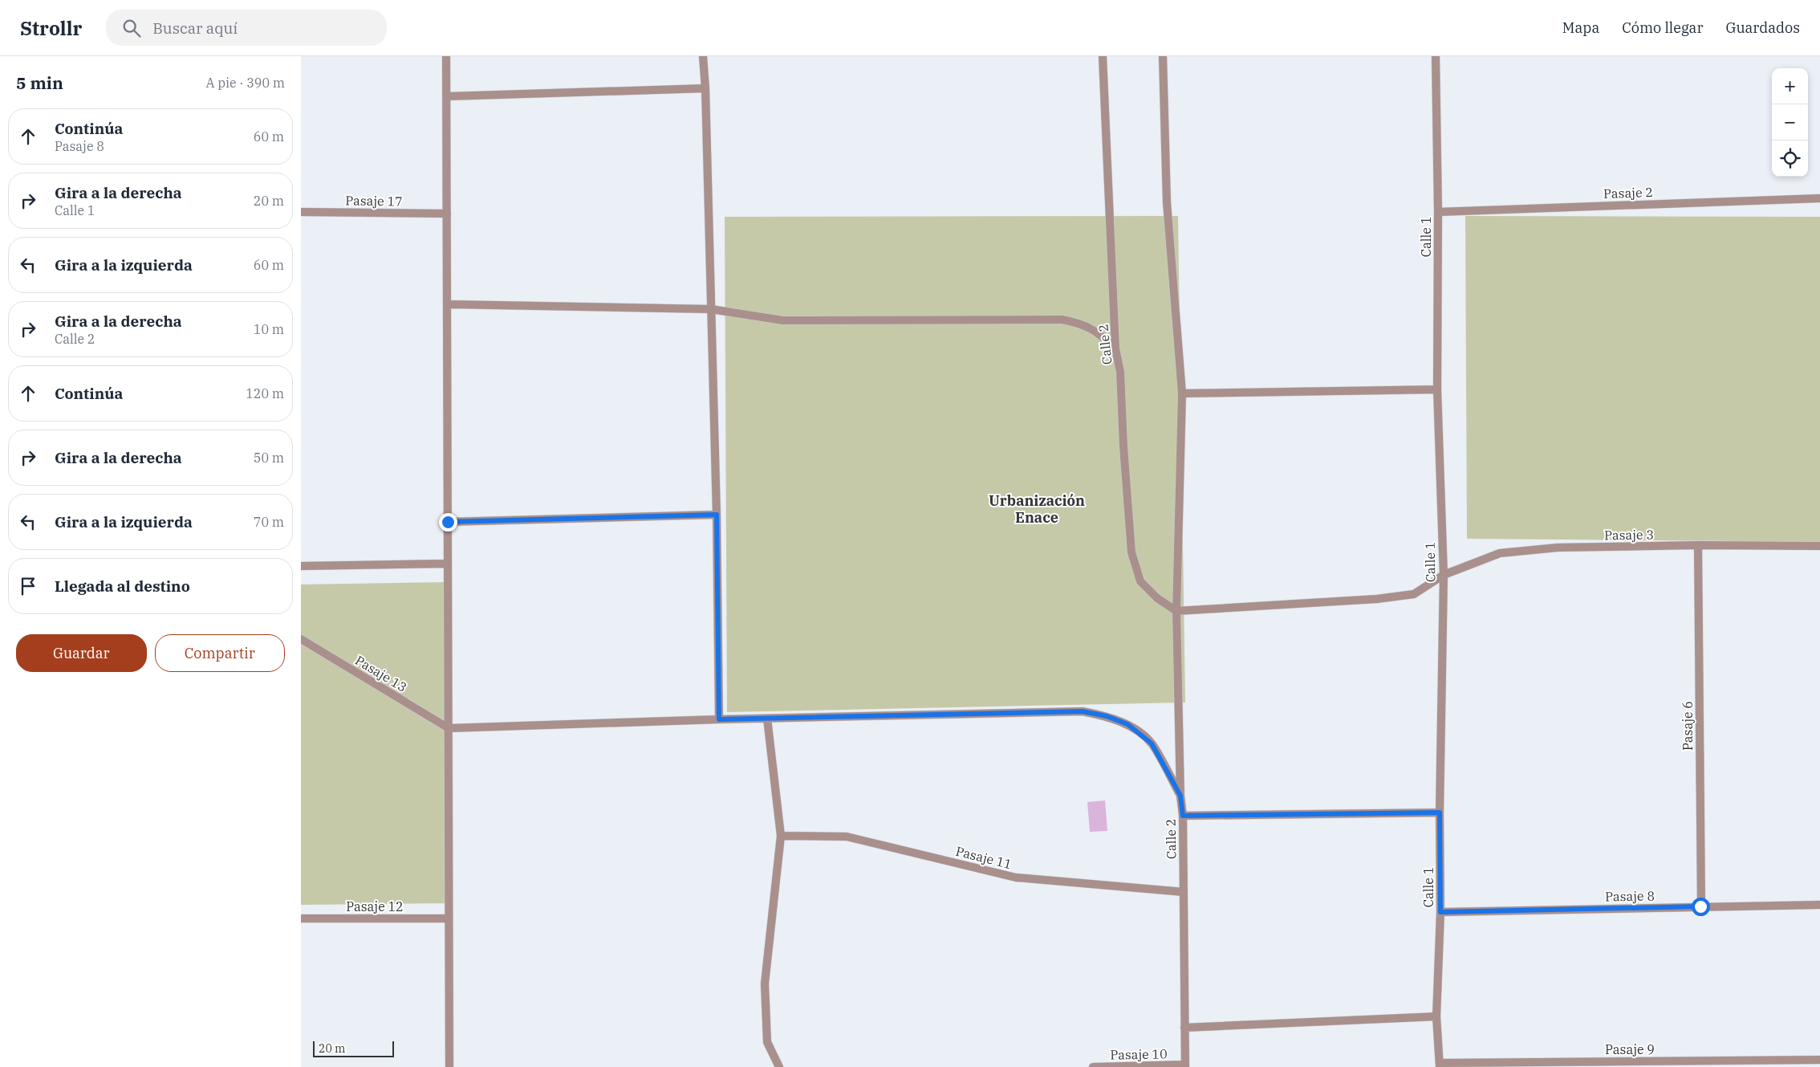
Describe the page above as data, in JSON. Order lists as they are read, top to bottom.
{
  "streets": {
    "street": [
      "Pasaje 2",
      "Pasaje 17",
      "Calle 1",
      "Calle 2",
      "Pasaje 3",
      "Pasaje 13",
      "Pasaje 6",
      "Pasaje 11",
      "Pasaje 8",
      "Pasaje 12",
      "Pasaje 9",
      "Pasaje 10"
    ]
  },
  "crossings": [
    ["Pasaje 2", "Calle 1"],
    ["Calle 1", "Pasaje 3"],
    ["Calle 1", "Pasaje 8"],
    ["Calle 1", "Pasaje 9"],
    ["Calle 2", "Pasaje 3"],
    ["Calle 2", "Pasaje 11"],
    ["Calle 2", "Pasaje 10"],
    ["Pasaje 3", "Pasaje 6"],
    ["Pasaje 6", "Pasaje 8"]
  ],
  "districts": ["Urbanización Enace"],
  "scale_bar": "20 m",
  "page": {
    "header": "Strollr",
    "search": "Buscar aquí",
    "nav": ["Mapa", "Cómo llegar", "Guardados"],
    "heading": ["5 min", "A pie · 390 m"],
    "map_buttons": ["+", "−"],
    "list": [
      ["Continúa", "Pasaje 8", "60 m"],
      ["Gira a la derecha", "Calle 1", "20 m"],
      ["Gira a la izquierda", "60 m"],
      ["Gira a la derecha", "Calle 2", "10 m"],
      ["Continúa", "120 m"],
      ["Gira a la derecha", "50 m"],
      ["Gira a la izquierda", "70 m"],
      "Llegada al destino"
    ],
    "buttons": ["Guardar", "Compartir"],
    "scale": "20 m"
  }
}
